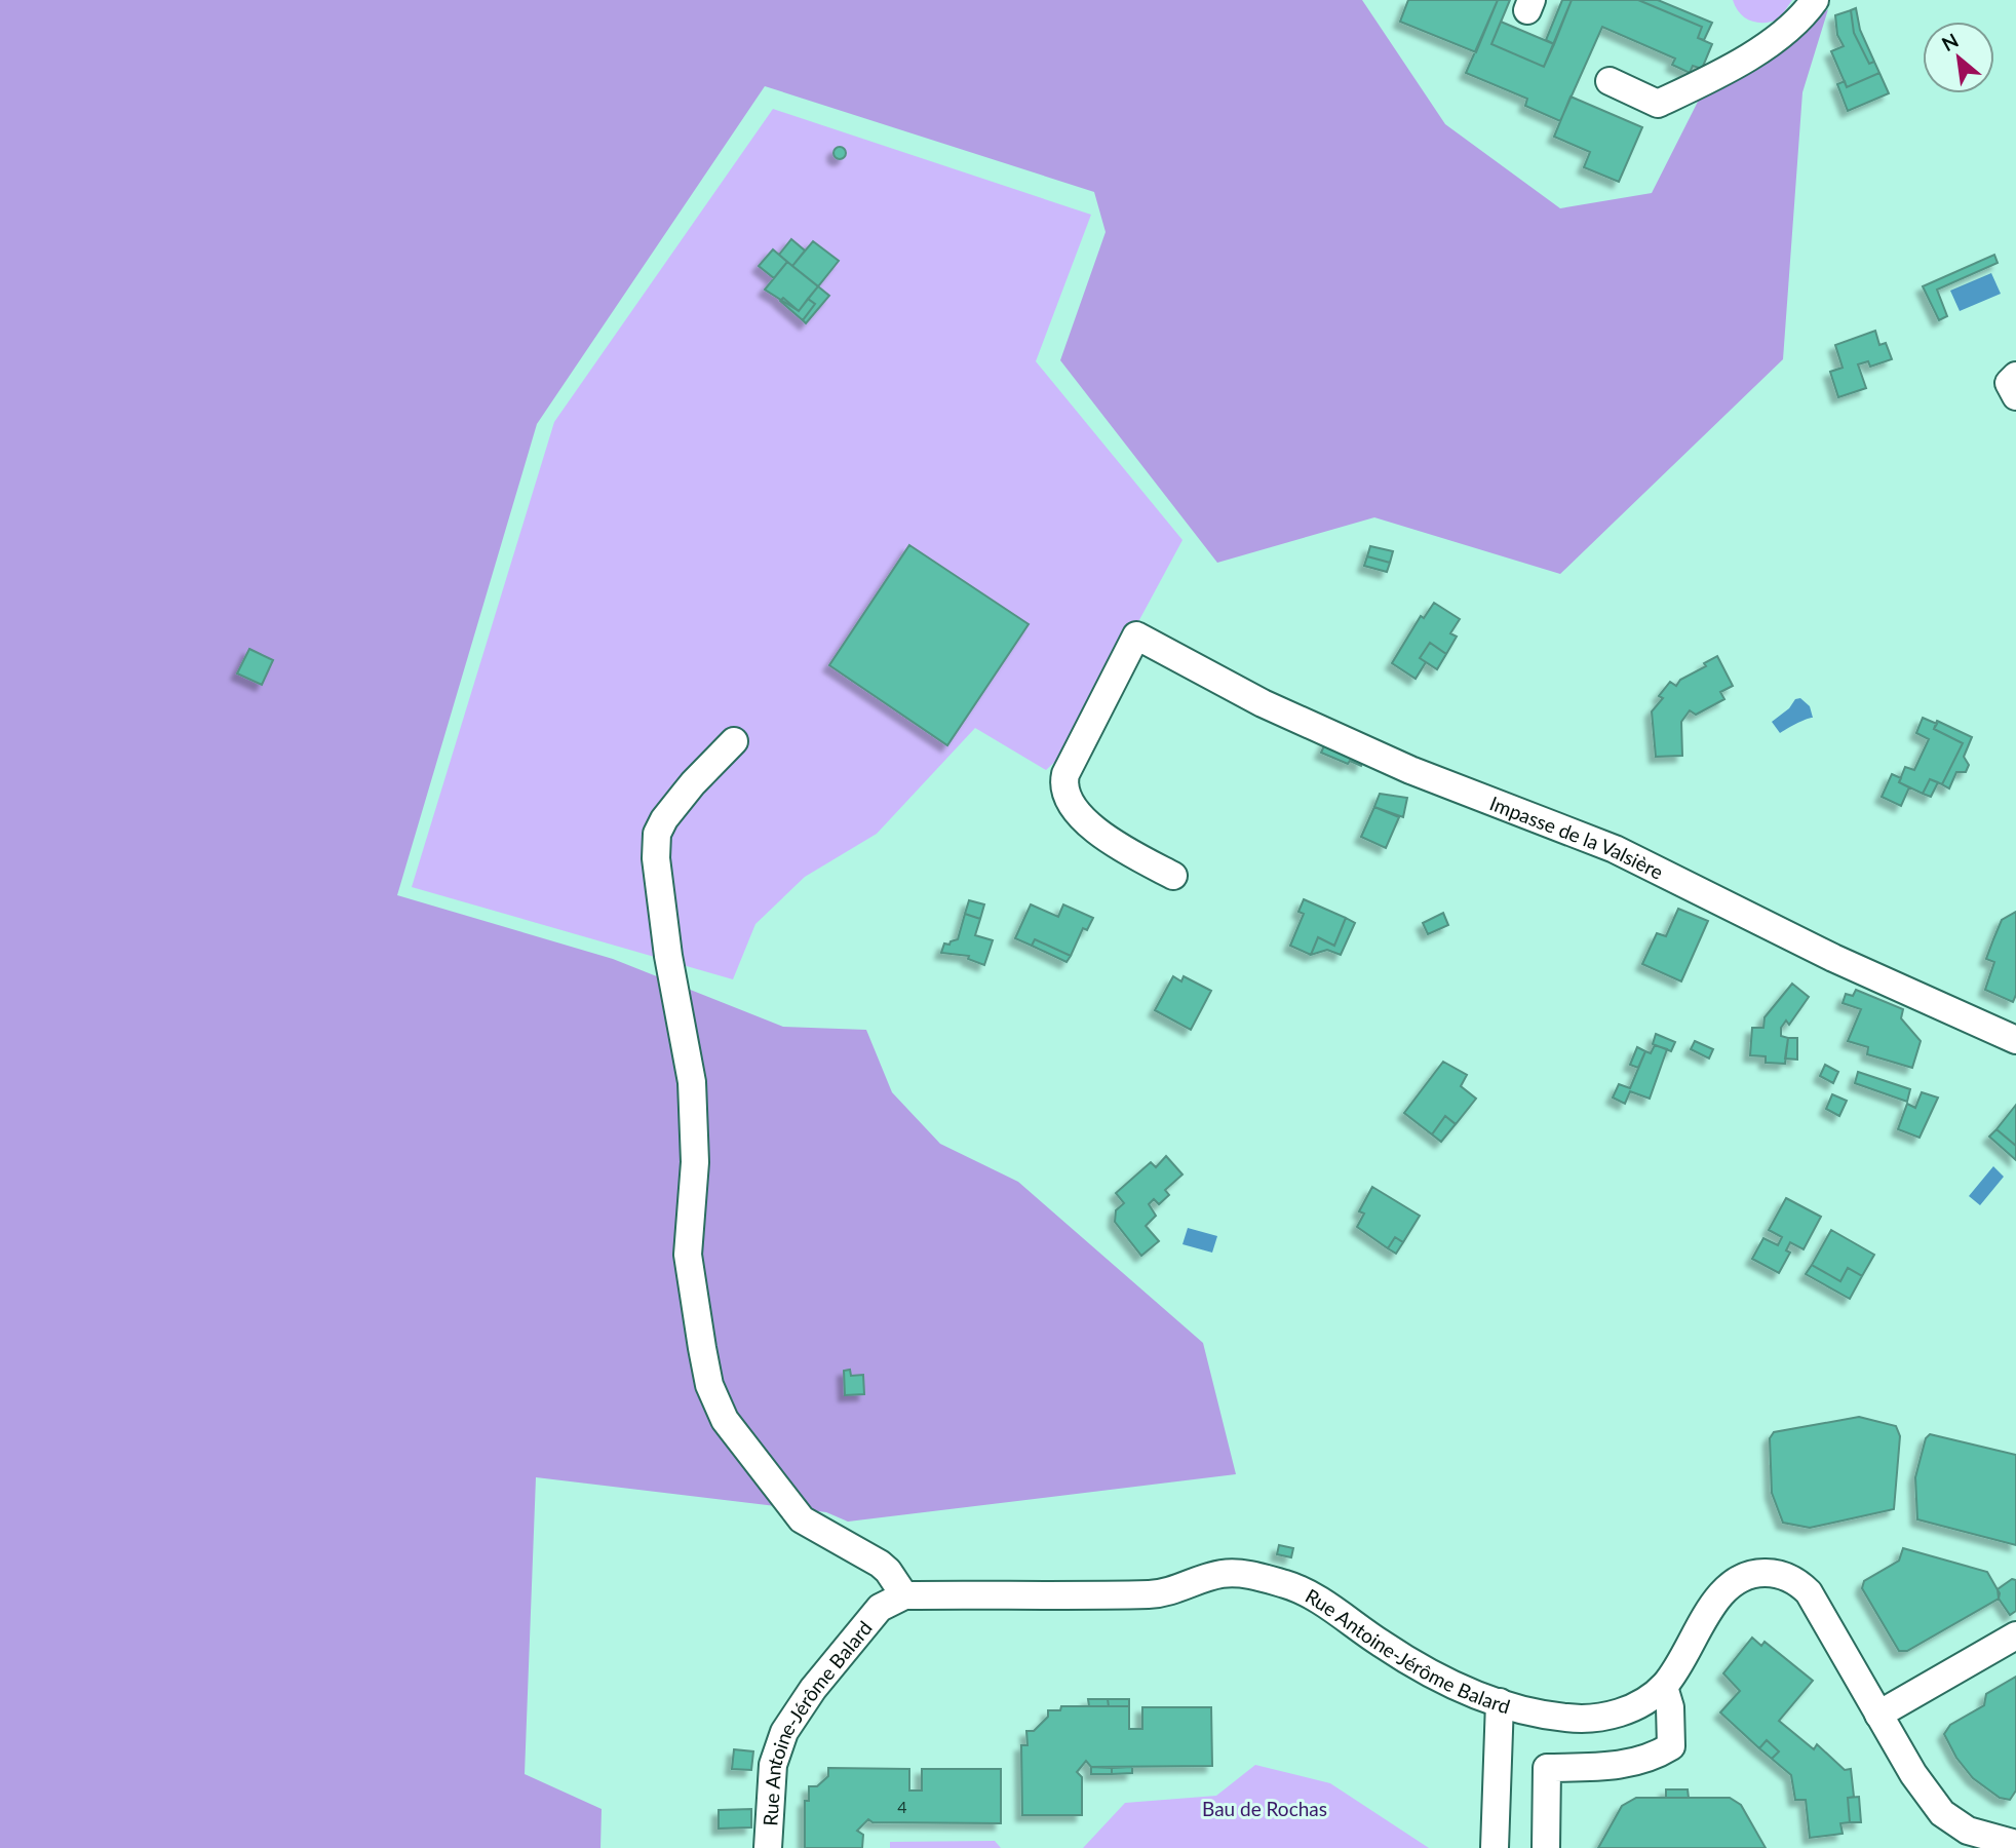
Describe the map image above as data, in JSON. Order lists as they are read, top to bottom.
{
  "streets": {
    "street": ["Impasse de la Valsière", "Rue Antoine-Jérôme Balard"]
  },
  "parks": ["Bau de Rochas"],
  "house_numbers": ["4"],
  "north": "top left"
}
